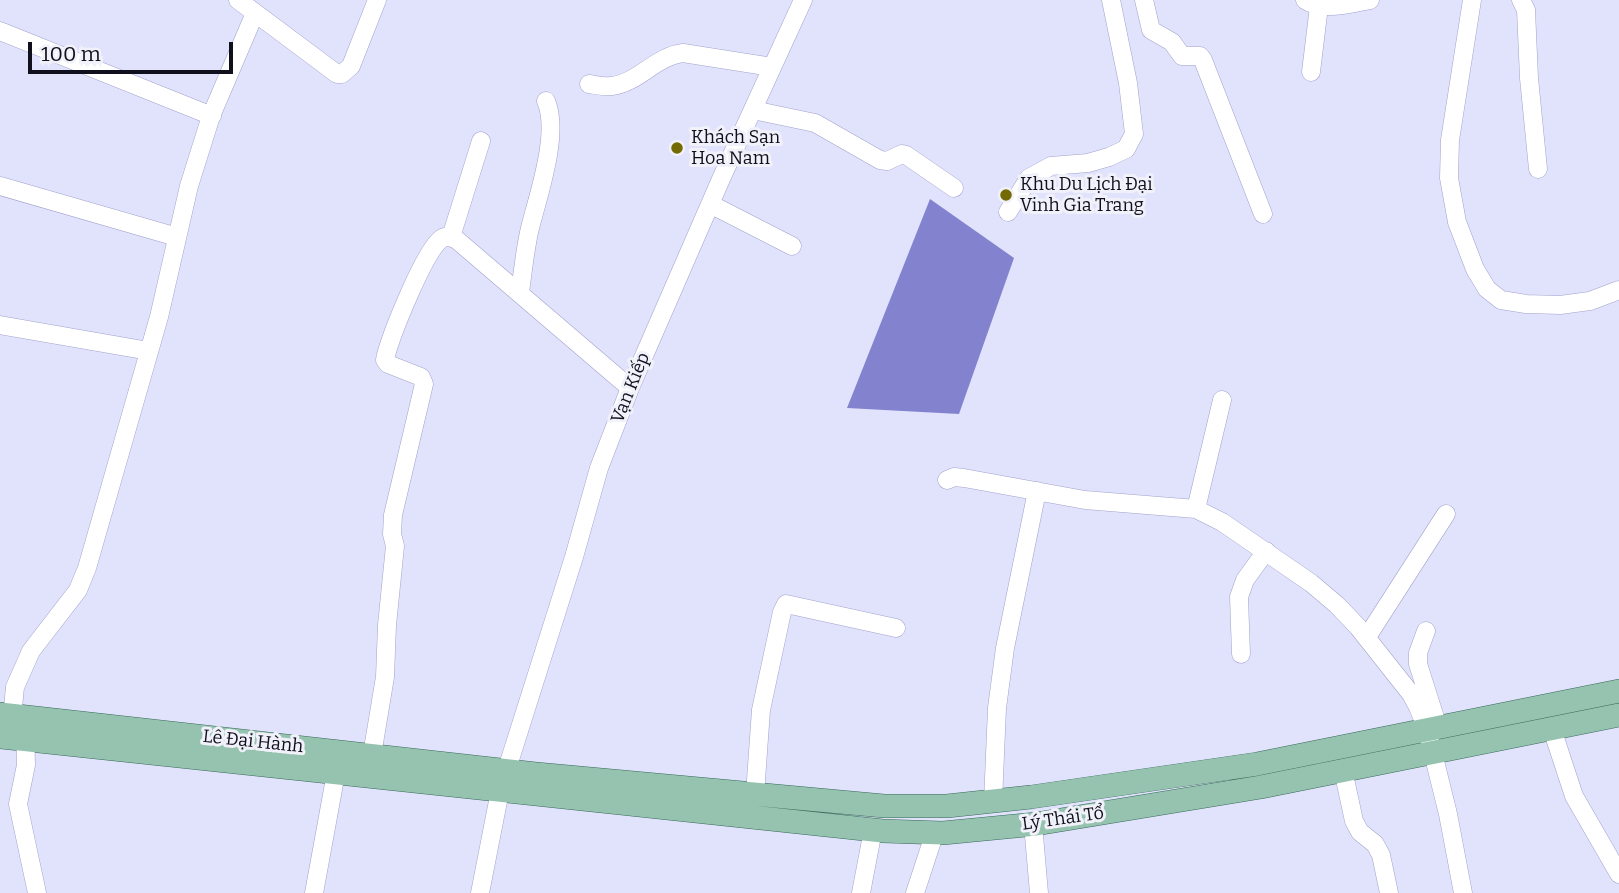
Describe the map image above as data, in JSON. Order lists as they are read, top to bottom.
{
  "streets": {
    "main road": ["Lê Đại Hành", "Lý Thái Tổ"],
    "street": ["Vạn Kiếp"]
  },
  "crossings": [
    ["Vạn Kiếp", "Lê Đại Hành"],
    ["Vạn Kiếp", "Lý Thái Tổ"],
    ["Lê Đại Hành", "Lý Thái Tổ"]
  ],
  "places": ["Khách Sạn Hoa Nam", "Khu Du Lịch Đại Vinh Gia Trang"],
  "scale_bar": "100 m"
}
